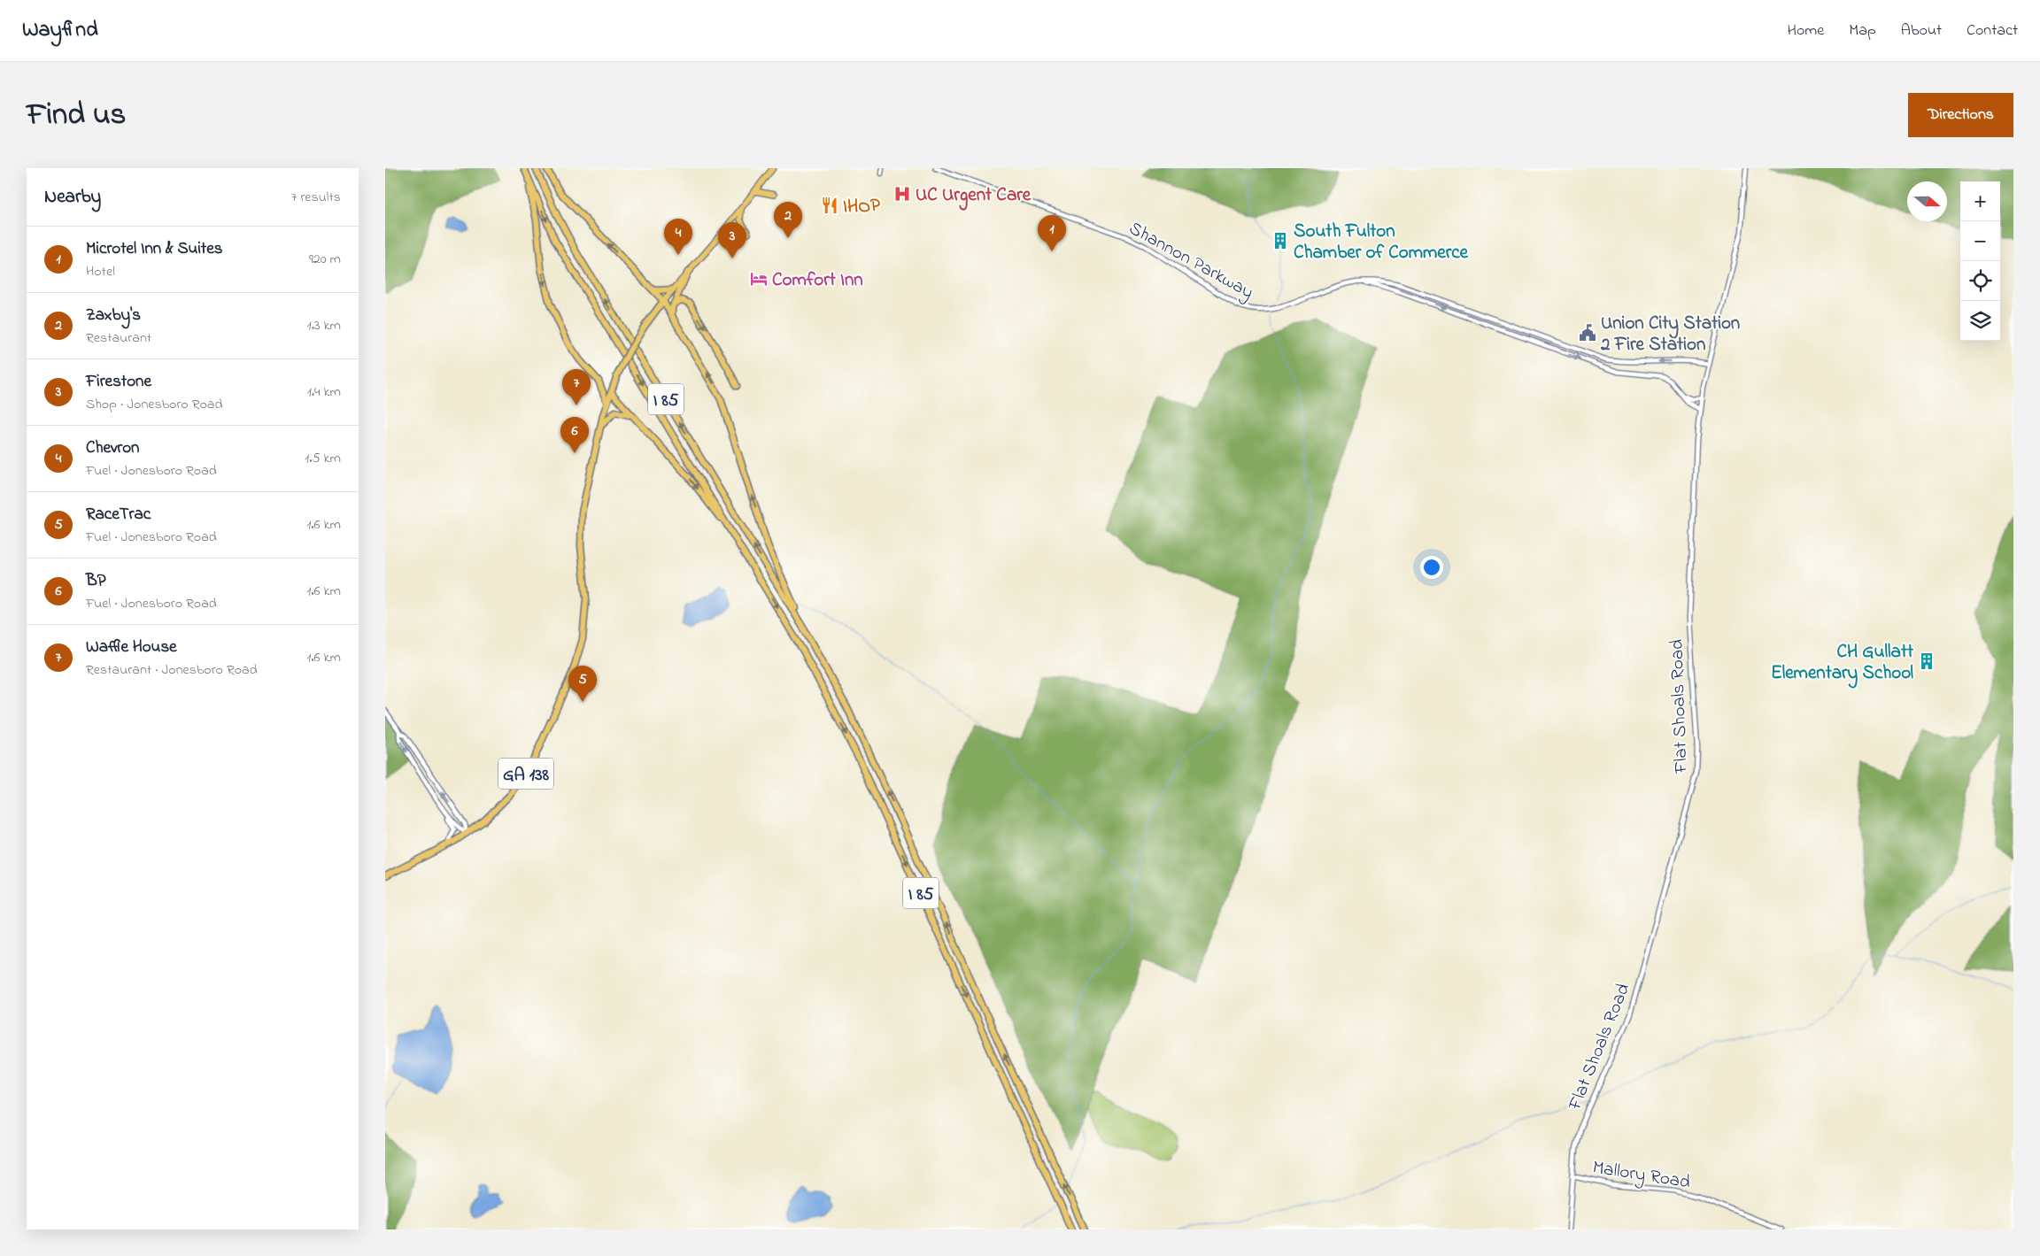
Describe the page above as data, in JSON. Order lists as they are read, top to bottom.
{
  "streets": {
    "highway": ["I 85", "GA 138"],
    "street": ["Shannon Parkway", "Flat Shoals Road", "Mallory Road"]
  },
  "crossings": [
    ["Shannon Parkway", "Flat Shoals Road"],
    ["Flat Shoals Road", "Mallory Road"]
  ],
  "places": {
    "hospital": ["UC Urgent Care"],
    "restaurant": ["IHOP"],
    "building": ["South Fulton Chamber of Commerce", "CH Gullatt Elementary School"],
    "hotel": ["Comfort Inn"],
    "public building": ["Union City Station 2 Fire Station"]
  },
  "north": "right",
  "page": {
    "header": "Wayfind",
    "nav": [
      "Home",
      "Map",
      "About",
      "Contact"
    ],
    "title": "Find us",
    "buttons": "Directions",
    "heading": ["Nearby", "7 results"],
    "map_buttons": ["+", "−"],
    "pins": [
      "2",
      "1",
      "4",
      "3",
      "7",
      "6",
      "5"
    ],
    "list": [
      {
        "mark": "1",
        "name": "Microtel Inn & Suites",
        "note": "Hotel",
        "value": "920 m"
      },
      {
        "mark": "2",
        "name": "Zaxby's",
        "note": "Restaurant",
        "value": "1.3 km"
      },
      {
        "mark": "3",
        "name": "Firestone",
        "note": "Shop · Jonesboro Road",
        "value": "1.4 km"
      },
      {
        "mark": "4",
        "name": "Chevron",
        "note": "Fuel · Jonesboro Road",
        "value": "1.5 km"
      },
      {
        "mark": "5",
        "name": "RaceTrac",
        "note": "Fuel · Jonesboro Road",
        "value": "1.6 km"
      },
      {
        "mark": "6",
        "name": "BP",
        "note": "Fuel · Jonesboro Road",
        "value": "1.6 km"
      },
      {
        "mark": "7",
        "name": "Waffle House",
        "note": "Restaurant · Jonesboro Road",
        "value": "1.6 km"
      }
    ]
  }
}
